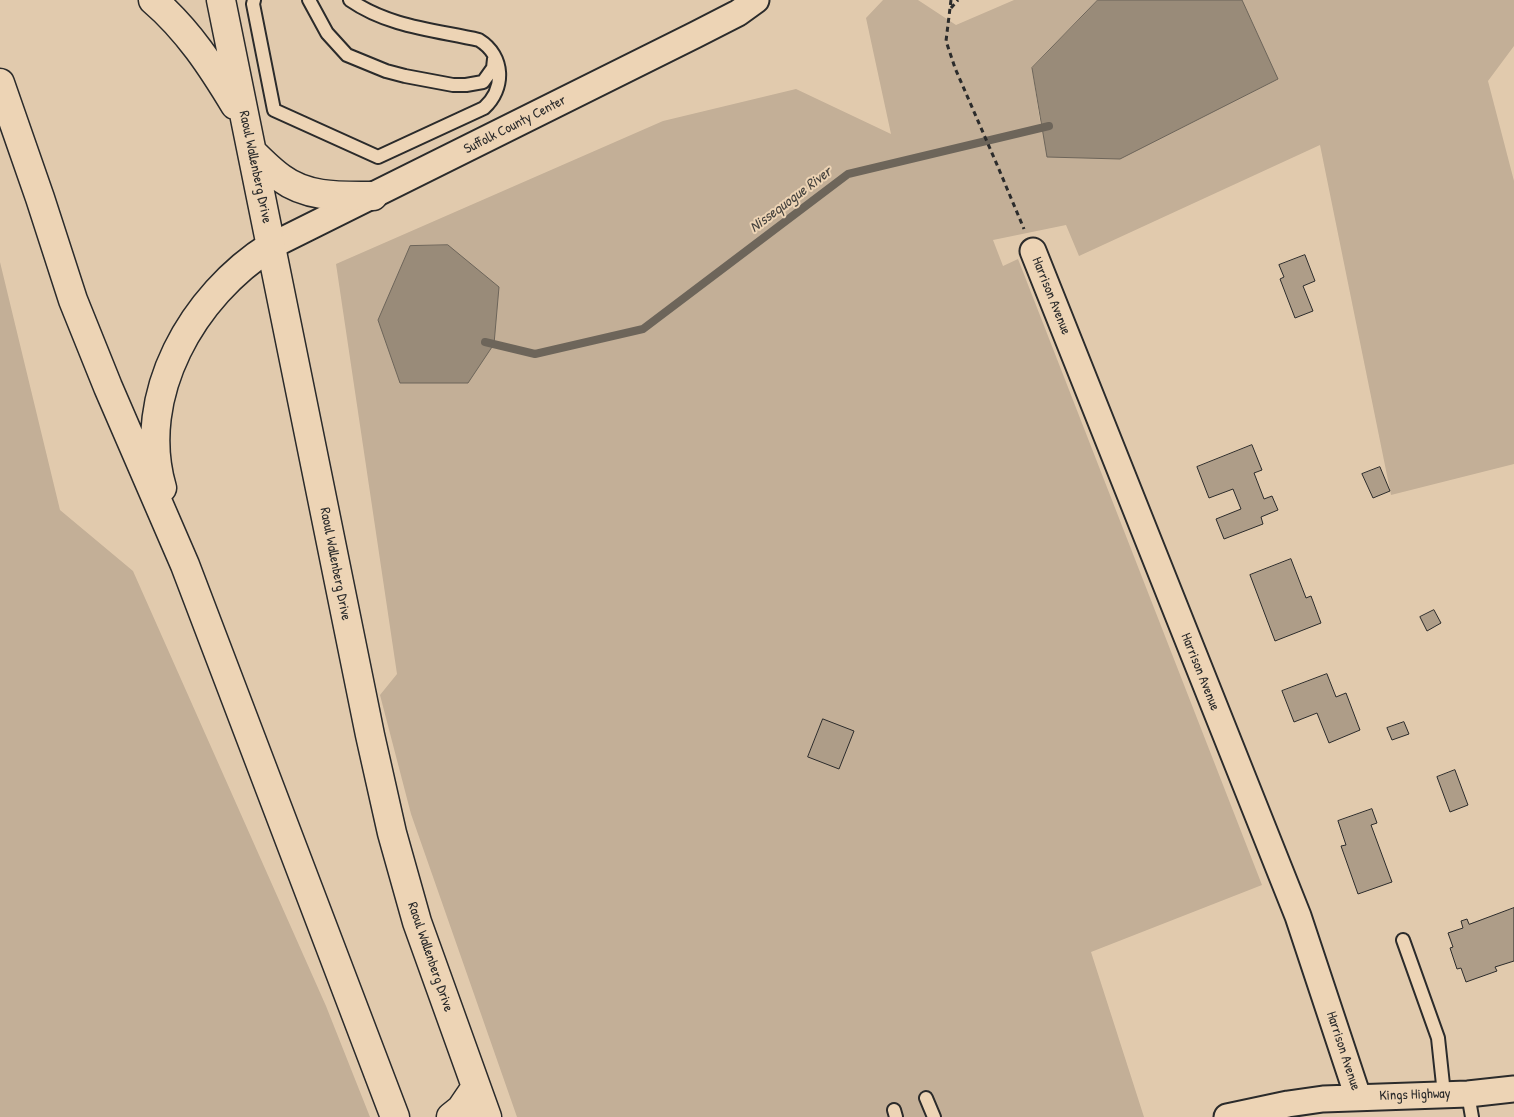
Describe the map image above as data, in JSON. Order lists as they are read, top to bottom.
{
  "streets": {
    "street": [
      "Suffolk County Center",
      "Raoul Wallenberg Drive",
      "Harrison Avenue",
      "Kings Highway"
    ]
  },
  "crossings": [
    ["Suffolk County Center", "Raoul Wallenberg Drive"],
    ["Harrison Avenue", "Kings Highway"]
  ],
  "water": ["Nissequogue River"]
}
